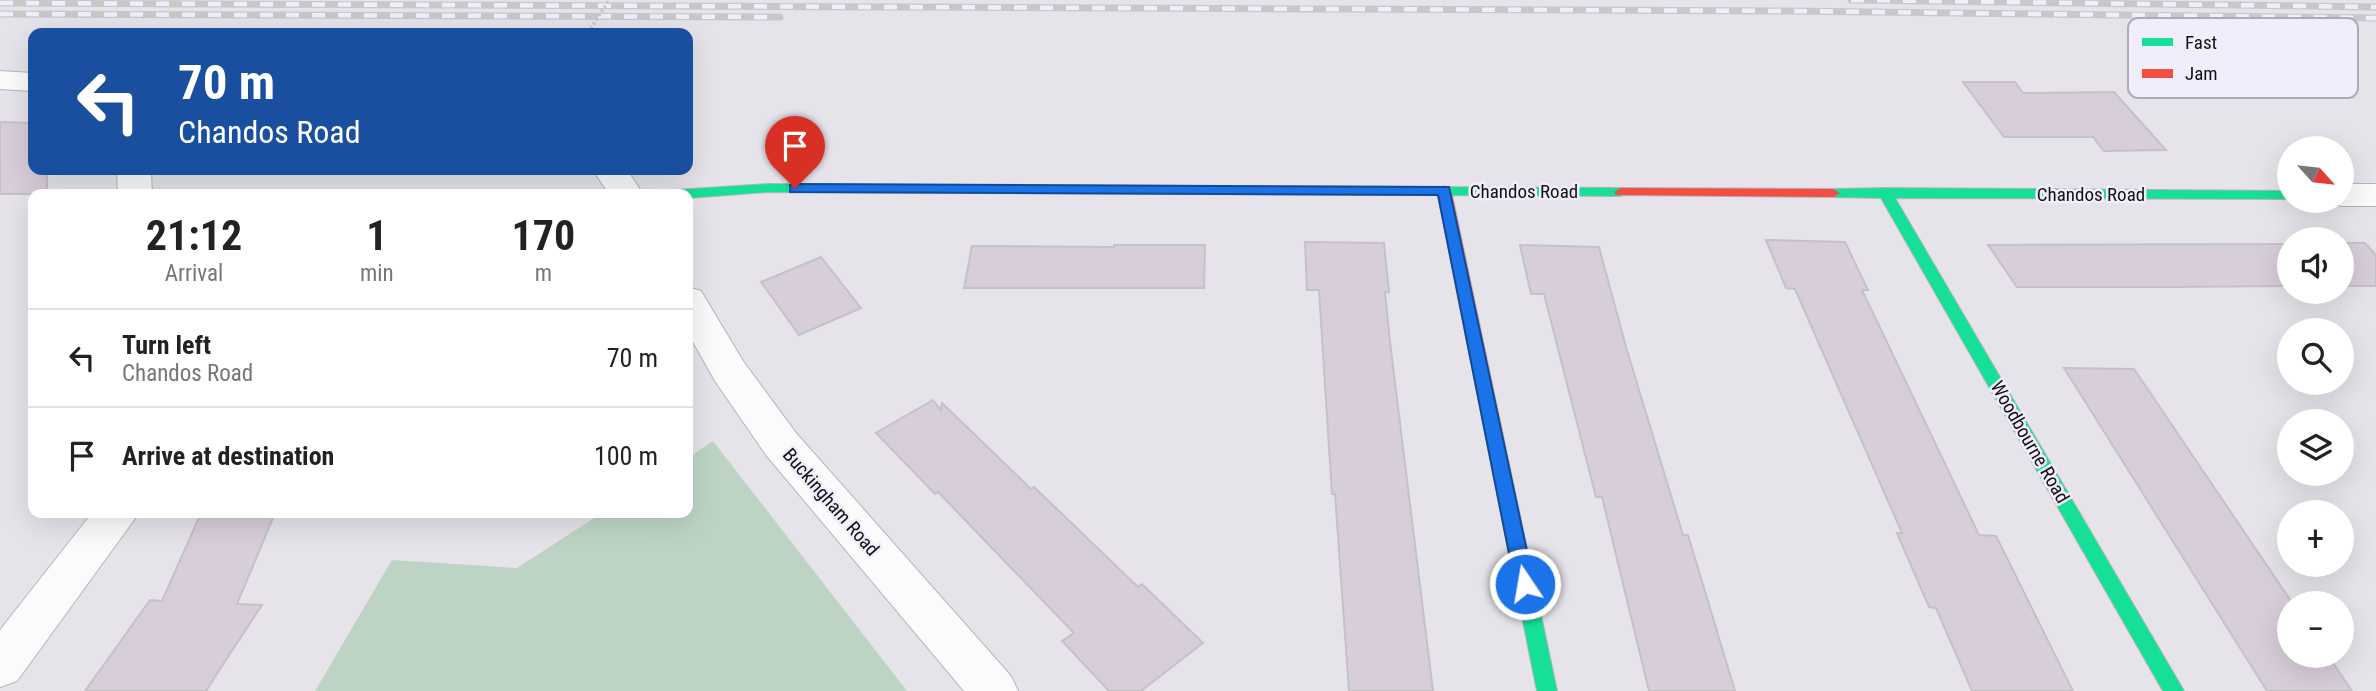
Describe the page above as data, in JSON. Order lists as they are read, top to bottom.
{
  "streets": {
    "street": ["Chandos Road", "Woodbourne Road", "Buckingham Road"]
  },
  "crossings": [
    ["Chandos Road", "Woodbourne Road"]
  ],
  "legend": ["Fast", "Jam"],
  "north": "bottom right",
  "page": {
    "turn": ["70 m", "Chandos Road"],
    "map_buttons": ["+", "−"],
    "eta": [
      "21:12",
      "Arrival",
      "1",
      "min",
      "170",
      "m"
    ],
    "list": [
      {
        "name": "Turn left",
        "note": "Chandos Road",
        "value": "70 m"
      },
      {
        "name": "Arrive at destination",
        "value": "100 m"
      }
    ]
  }
}
